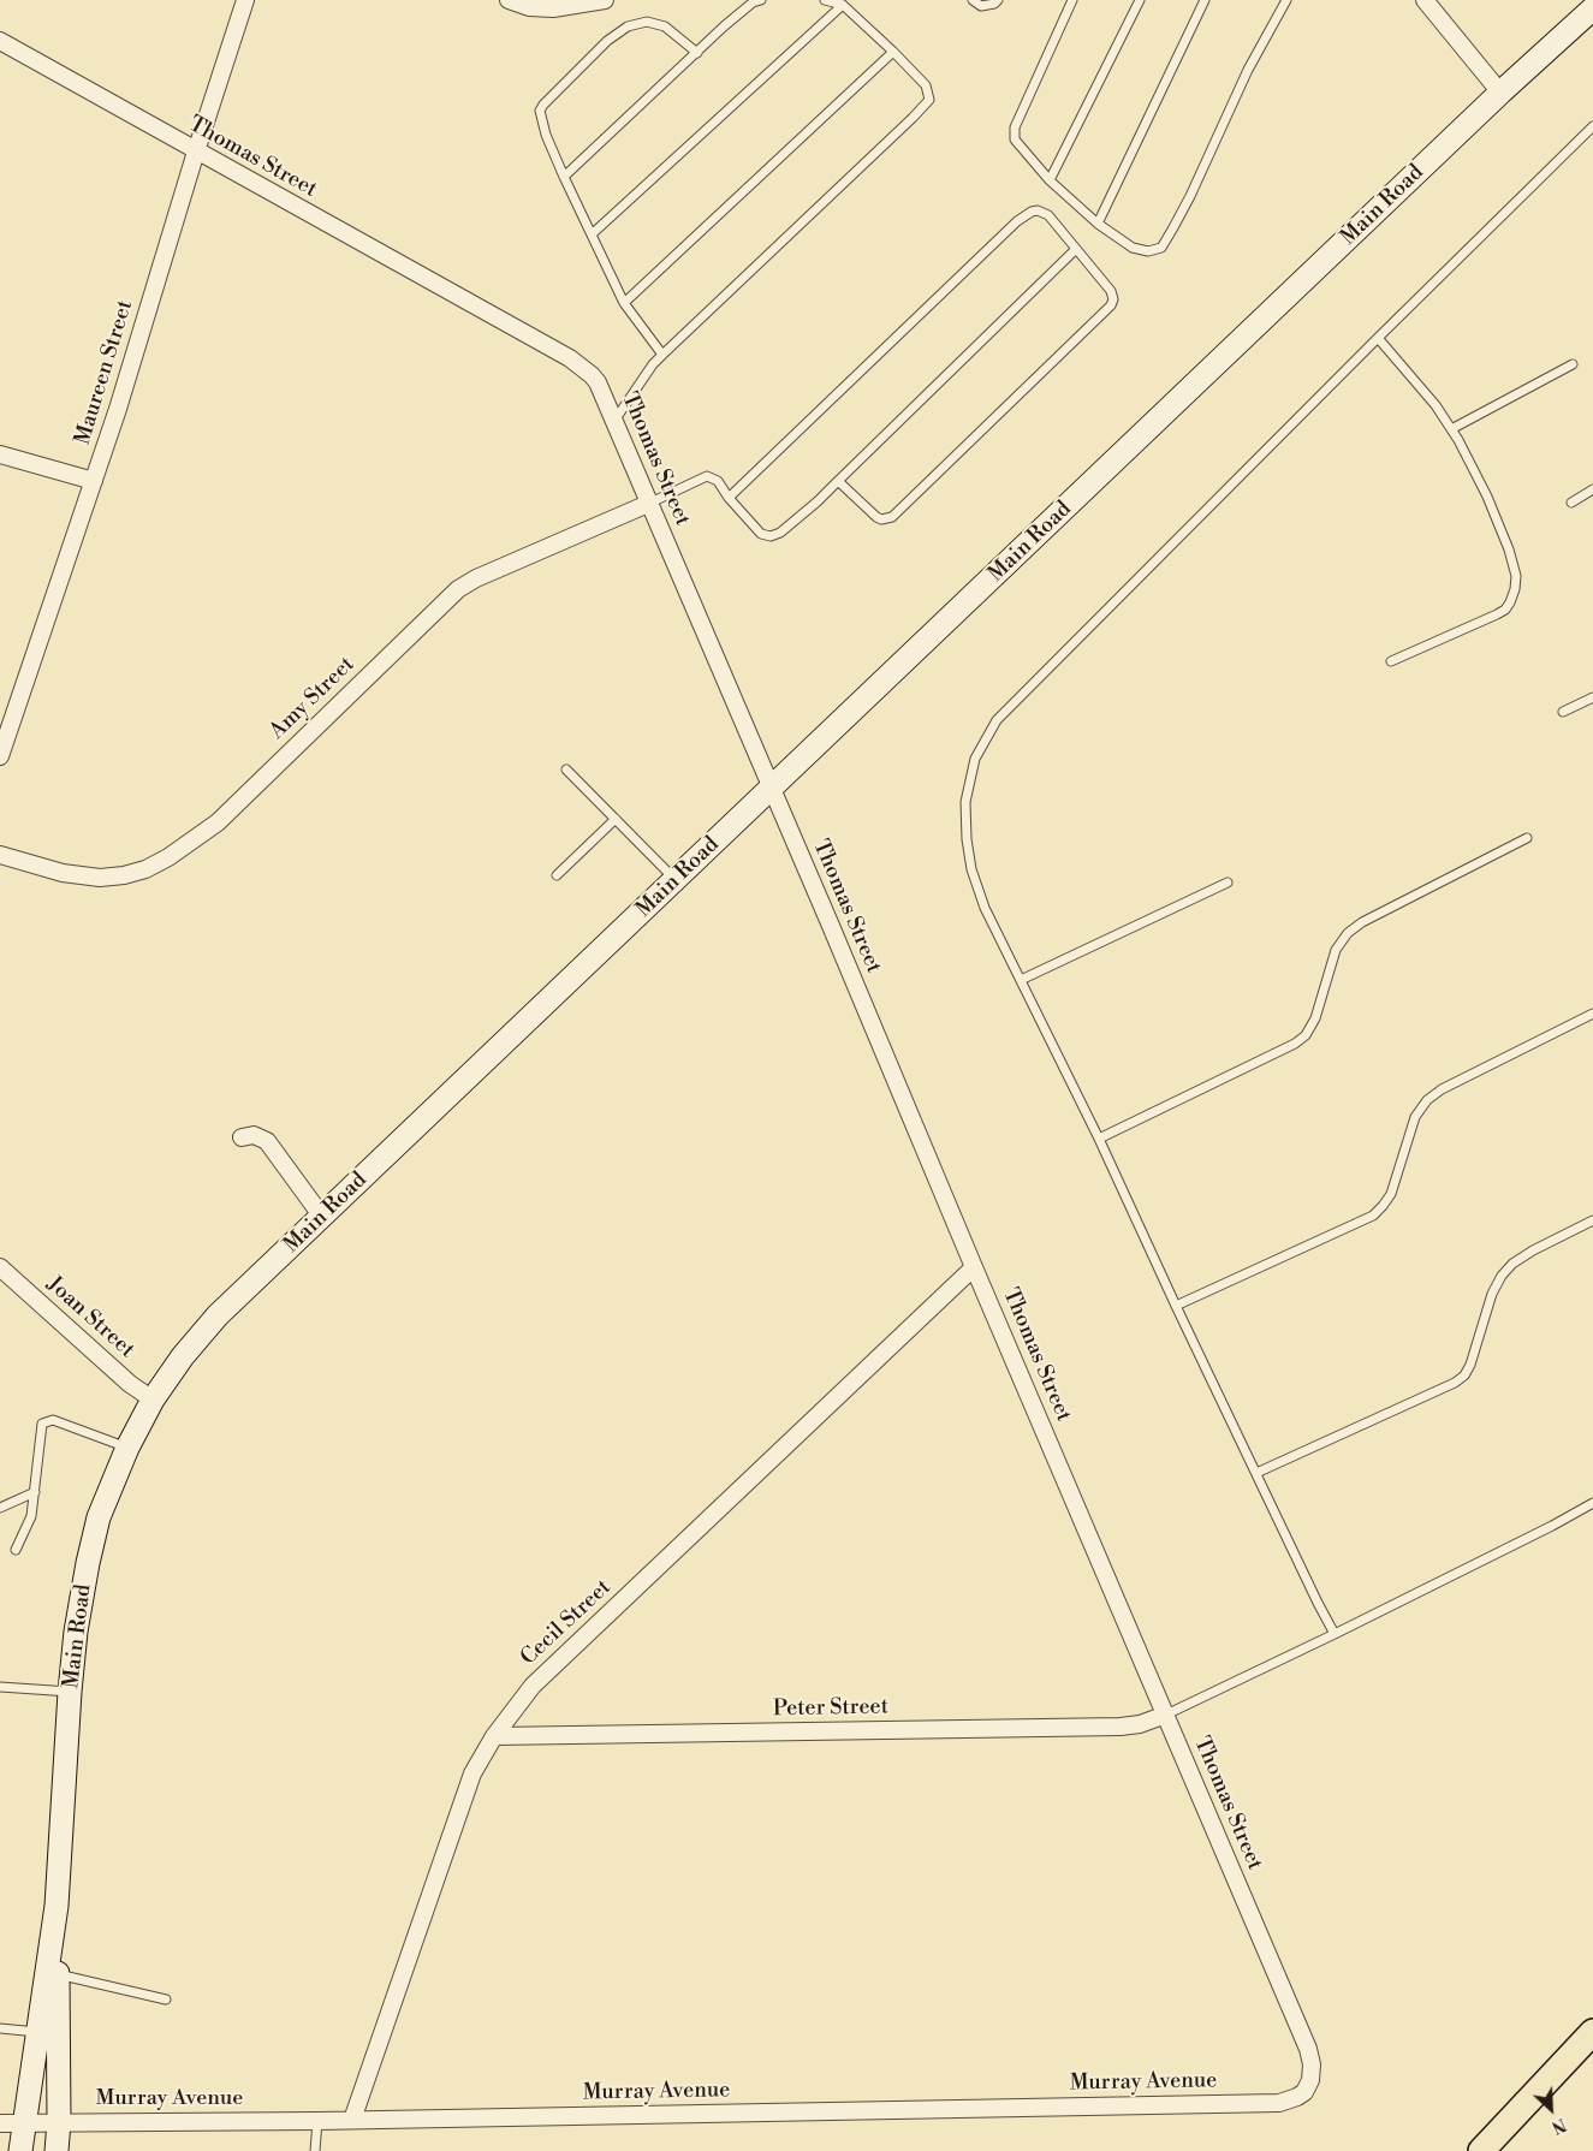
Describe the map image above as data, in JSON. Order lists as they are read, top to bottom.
{
  "streets": {
    "main road": ["Main Road"],
    "street": [
      "Thomas Street",
      "Maureen Street",
      "Amy Street",
      "Joan Street",
      "Cecil Street",
      "Peter Street",
      "Murray Avenue"
    ]
  },
  "crossings": [
    ["Thomas Street", "Main Road"],
    ["Thomas Street", "Maureen Street"],
    ["Thomas Street", "Amy Street"],
    ["Thomas Street", "Cecil Street"],
    ["Thomas Street", "Peter Street"],
    ["Thomas Street", "Murray Avenue"],
    ["Main Road", "Joan Street"],
    ["Main Road", "Murray Avenue"],
    ["Cecil Street", "Peter Street"],
    ["Cecil Street", "Murray Avenue"]
  ],
  "north": "bottom right"
}
